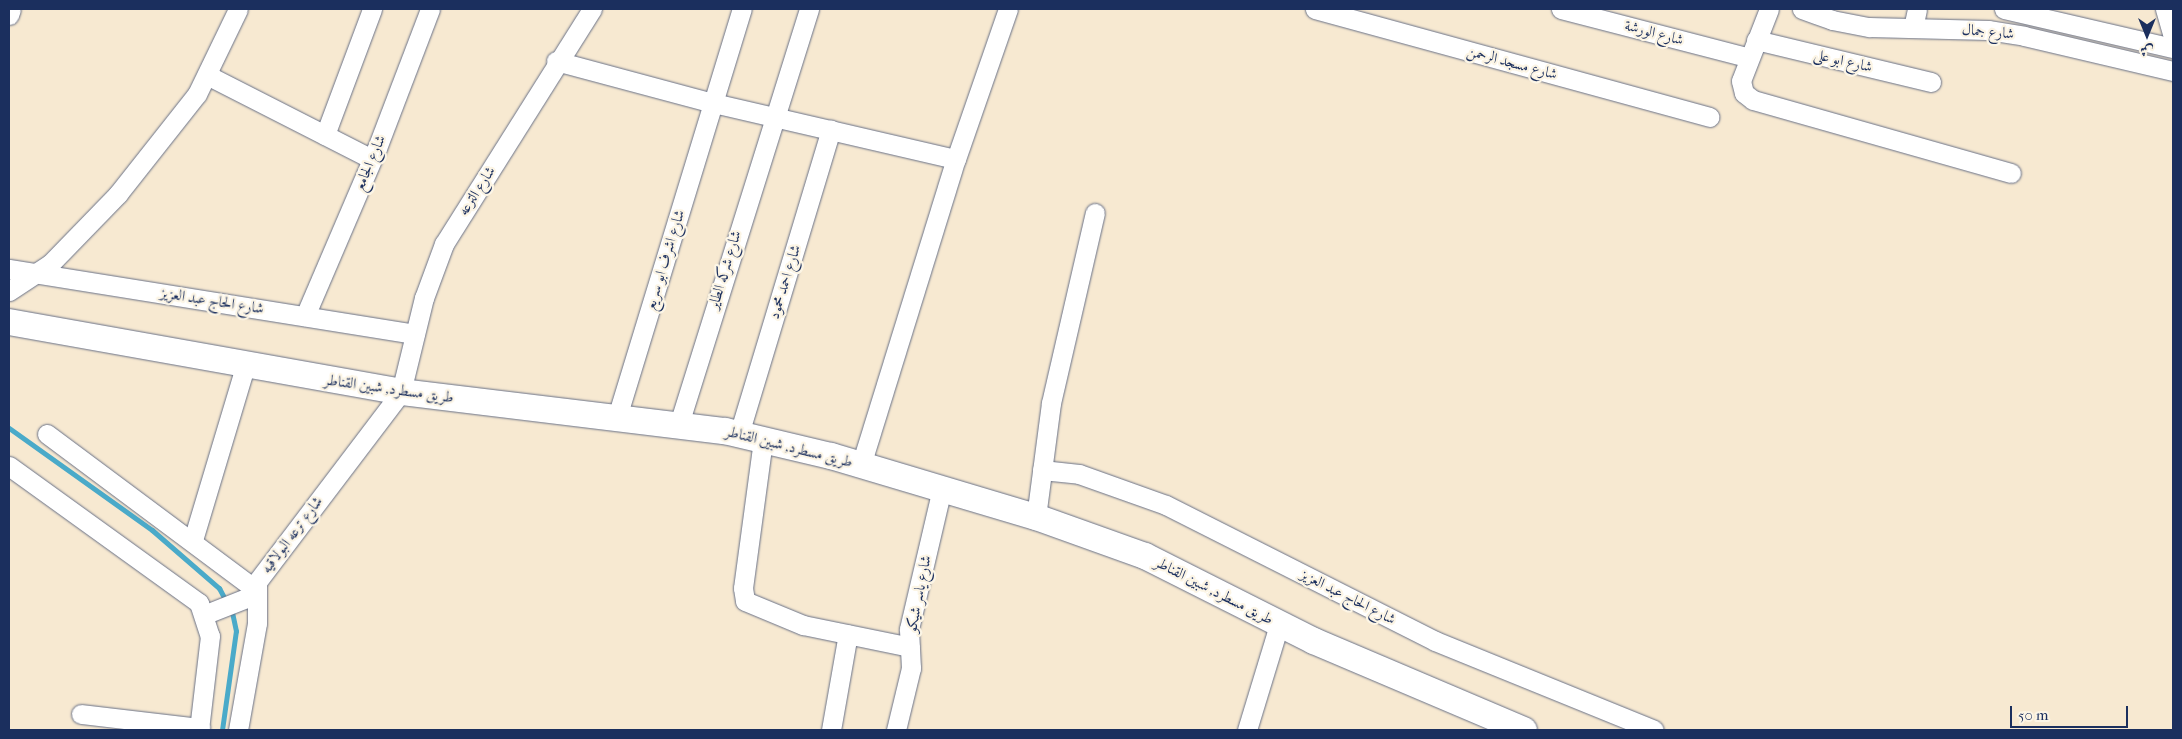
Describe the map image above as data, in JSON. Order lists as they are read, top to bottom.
{
  "streets": {
    "main road": ["طريق مسطرد, شبين القناطر"],
    "street": [
      "شارع جمال",
      "شارع الورشة",
      "شارع ابو على",
      "شارع مسجد الرحمن",
      "شارع الجامع",
      "شارع الترعه",
      "شارع اشرف ابو سريع",
      "شارع شركه الطاير",
      "شارع احمد محمود",
      "شارع الحاج عبد العزيز",
      "شارع ترعه البولاقيه",
      "شارع ياسر شيكو"
    ]
  },
  "crossings": [
    ["شارع الجامع", "شارع الحاج عبد العزيز"],
    ["شارع الترعه", "شارع الحاج عبد العزيز"],
    ["شارع الترعه", "طريق مسطرد, شبين القناطر"],
    ["شارع الترعه", "شارع ترعه البولاقيه"],
    ["شارع اشرف ابو سريع", "طريق مسطرد, شبين القناطر"],
    ["شارع شركه الطاير", "طريق مسطرد, شبين القناطر"],
    ["شارع احمد محمود", "طريق مسطرد, شبين القناطر"],
    ["طريق مسطرد, شبين القناطر", "شارع ترعه البولاقيه"],
    ["طريق مسطرد, شبين القناطر", "شارع ياسر شيكو"]
  ],
  "scale_bar": "50 m",
  "north": "bottom"
}
